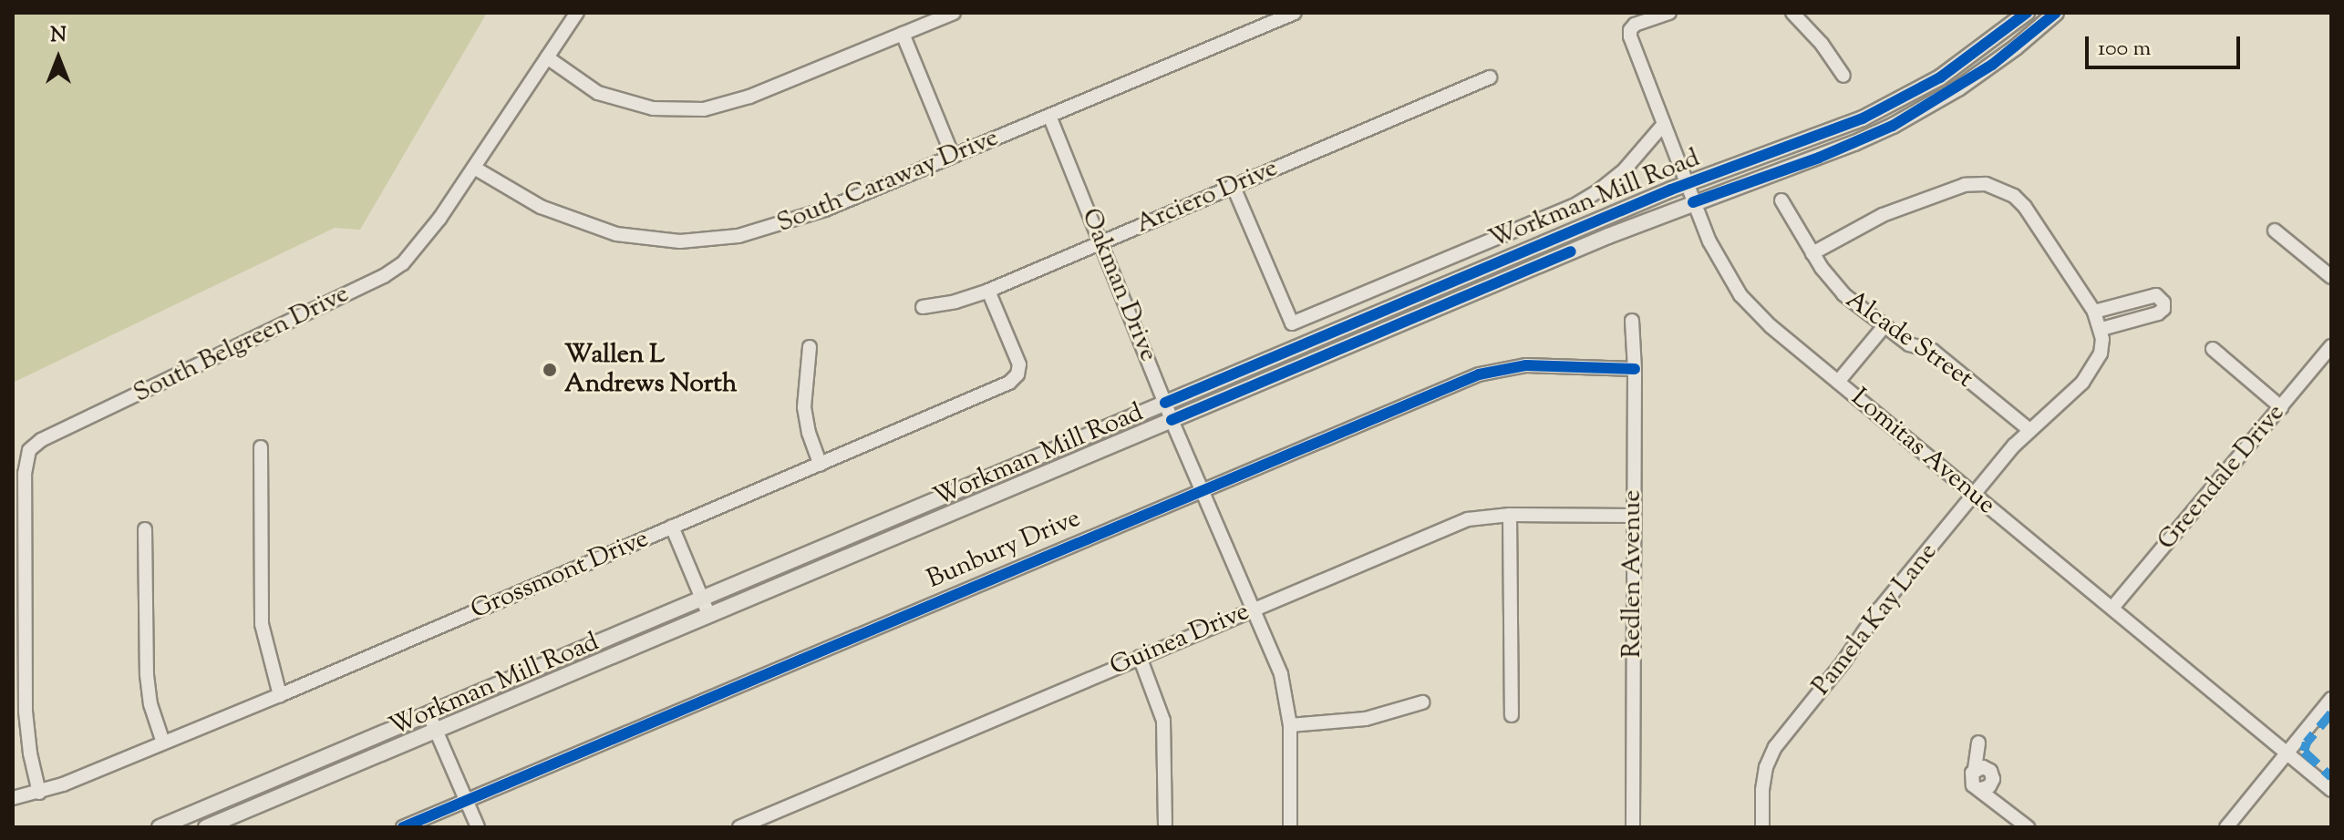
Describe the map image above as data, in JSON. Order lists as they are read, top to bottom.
{
  "streets": {
    "main road": ["Workman Mill Road"],
    "street": [
      "South Caraway Drive",
      "Arciero Drive",
      "Oakman Drive",
      "Alcade Street",
      "South Belgreen Drive",
      "Lomitas Avenue",
      "Greendale Drive",
      "Bunbury Drive",
      "Redlen Avenue",
      "Grossmont Drive",
      "Pamela Kay Lane",
      "Guinea Drive"
    ]
  },
  "crossings": [
    ["South Caraway Drive", "Oakman Drive"],
    ["South Caraway Drive", "South Belgreen Drive"],
    ["Arciero Drive", "Oakman Drive"],
    ["Arciero Drive", "Grossmont Drive"],
    ["Workman Mill Road", "Oakman Drive"],
    ["Workman Mill Road", "Lomitas Avenue"],
    ["Oakman Drive", "Bunbury Drive"],
    ["Oakman Drive", "Guinea Drive"],
    ["Alcade Street", "Pamela Kay Lane"],
    ["South Belgreen Drive", "Grossmont Drive"],
    ["Lomitas Avenue", "Greendale Drive"],
    ["Lomitas Avenue", "Pamela Kay Lane"],
    ["Bunbury Drive", "Redlen Avenue"],
    ["Redlen Avenue", "Guinea Drive"]
  ],
  "places": ["Wallen L Andrews North"],
  "scale_bar": "100 m",
  "north": "top"
}
